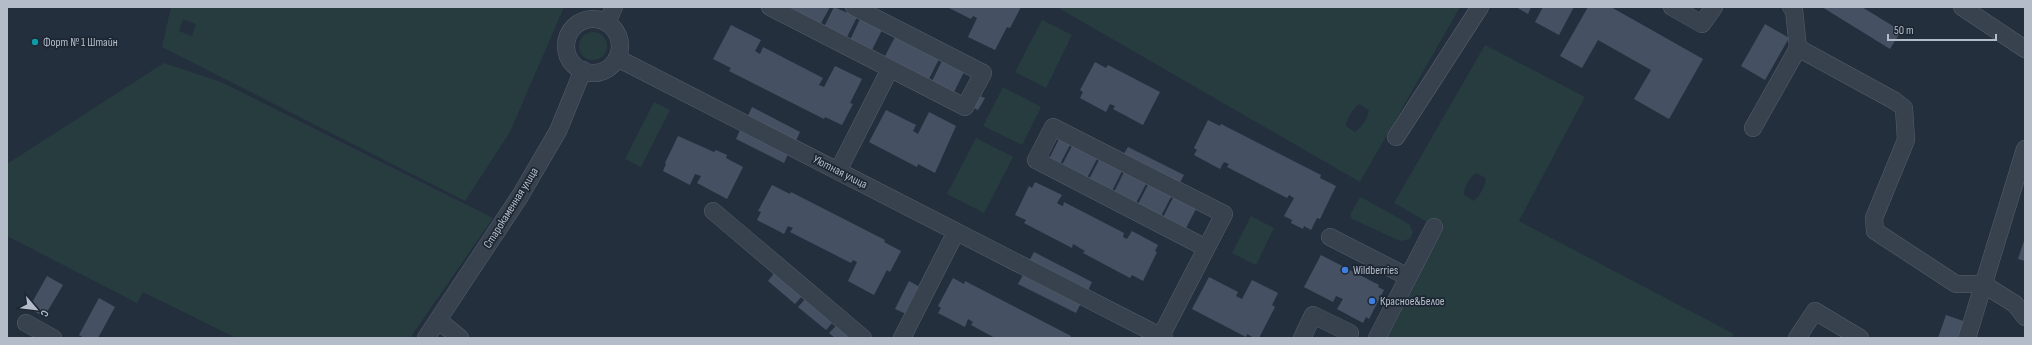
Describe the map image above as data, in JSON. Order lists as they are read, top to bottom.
{
  "streets": {
    "street": ["Уютная улица", "Старокаменная улица"]
  },
  "crossings": [
    ["Уютная улица", "Старокаменная улица"]
  ],
  "places": ["Форт № 1 Штайн", "Wildberries", "Красное&Белое"],
  "scale_bar": "50 m",
  "north": "bottom right"
}
